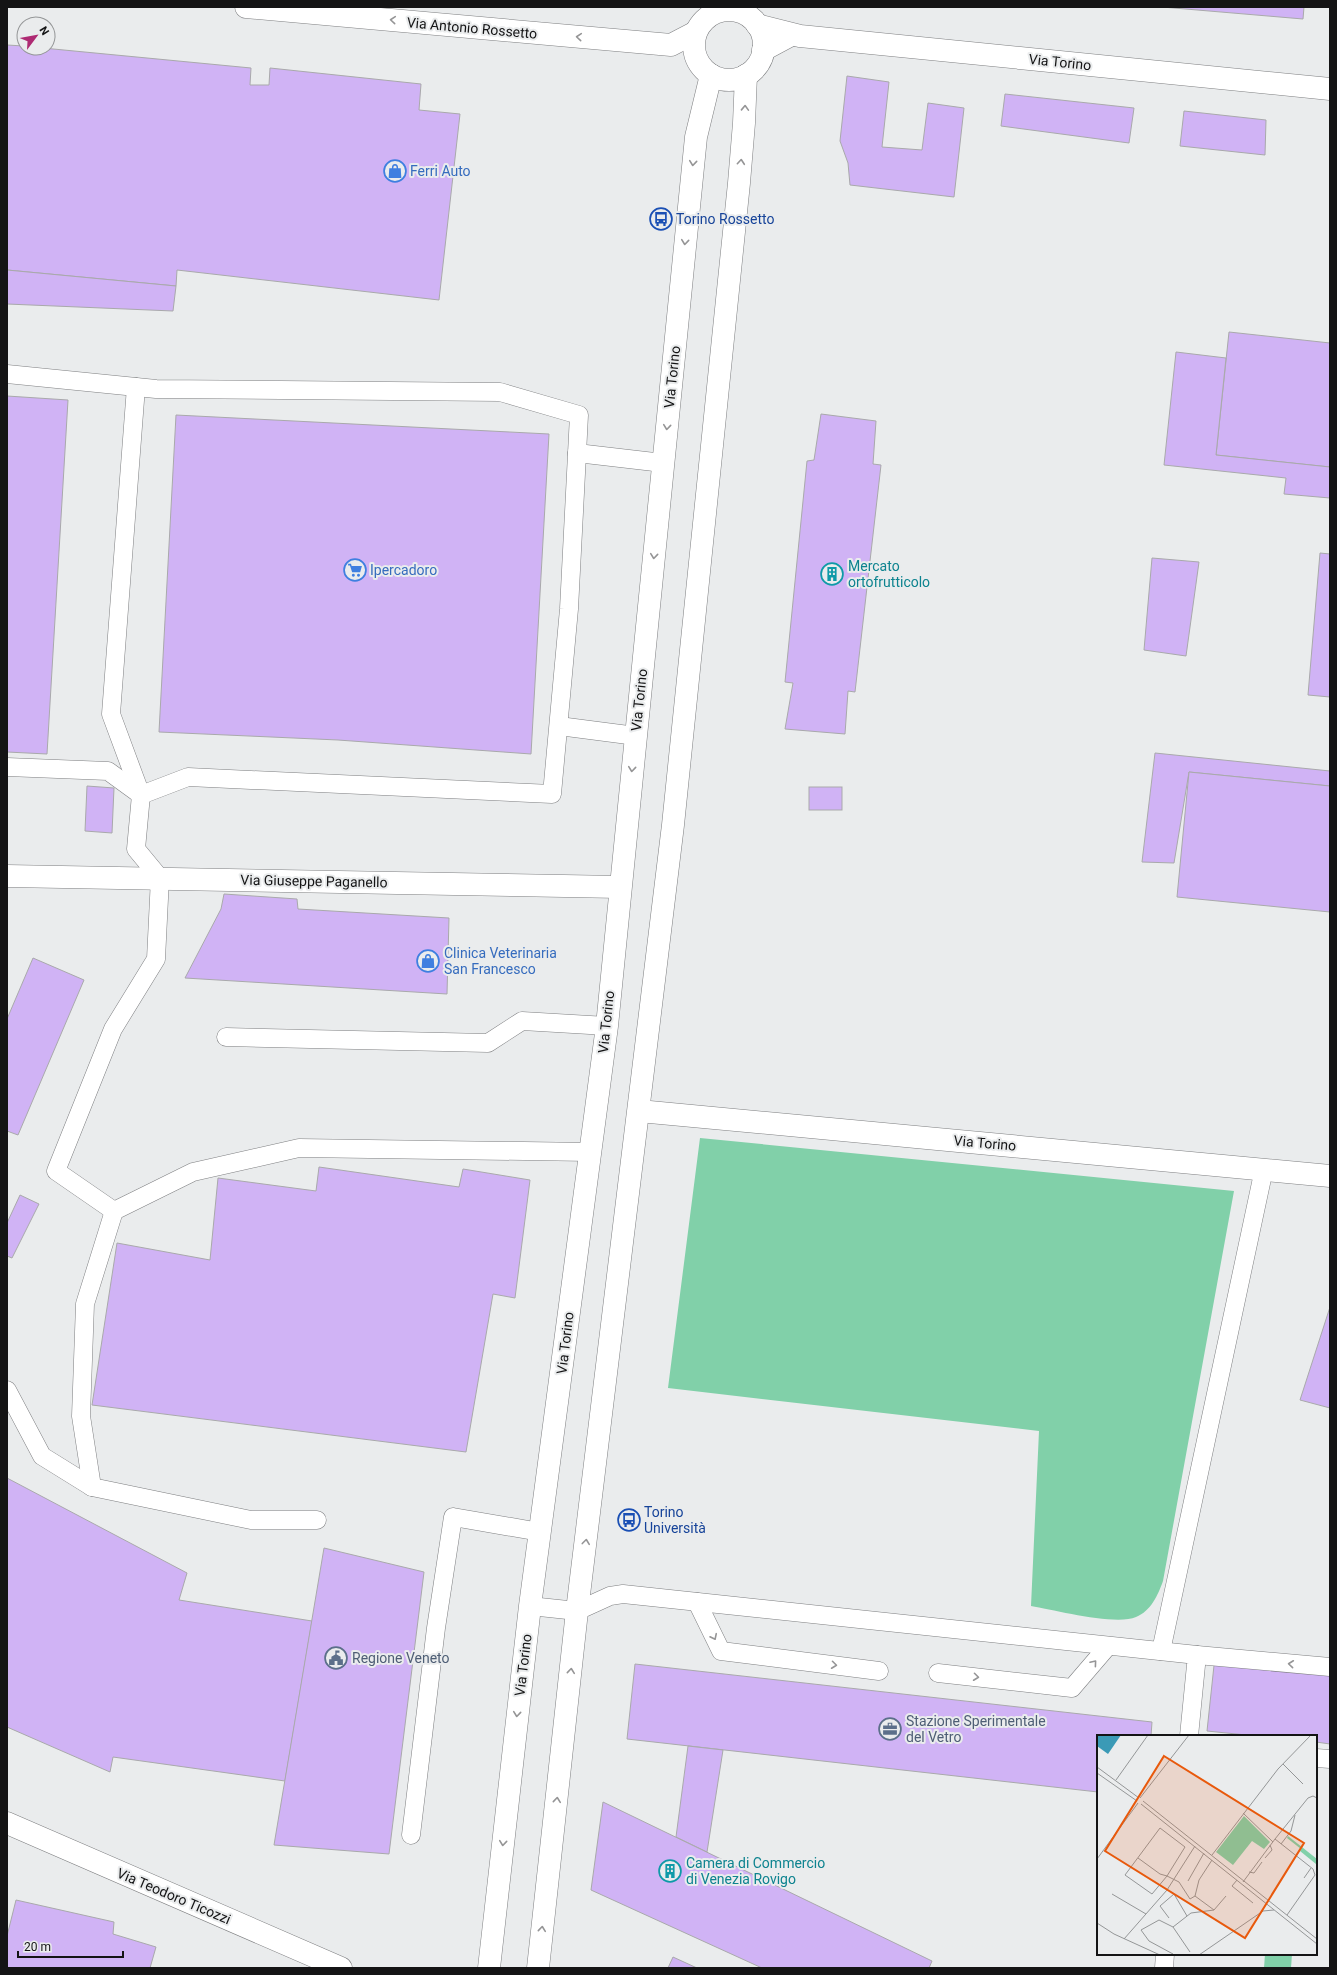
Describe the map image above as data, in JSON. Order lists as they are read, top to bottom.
{
  "streets": {
    "street": [
      "Via Antonio Rossetto",
      "Via Torino",
      "Via Giuseppe Paganello",
      "Via Teodoro Ticozzi"
    ]
  },
  "crossings": [
    ["Via Antonio Rossetto", "Via Torino"],
    ["Via Torino", "Via Giuseppe Paganello"]
  ],
  "one_way": ["Via Antonio Rossetto"],
  "places": {
    "shop": ["Ferri Auto", "Clinica Veterinaria San Francesco"],
    "bus stop": ["Torino Rossetto", "Torino Università"],
    "supermarket": ["Ipercadoro"],
    "building": ["Mercato ortofrutticolo", "Camera di Commercio di Venezia Rovigo"],
    "public building": ["Regione Veneto"],
    "office": ["Stazione Sperimentale del Vetro"]
  },
  "scale_bar": "20 m",
  "north": "top right"
}
